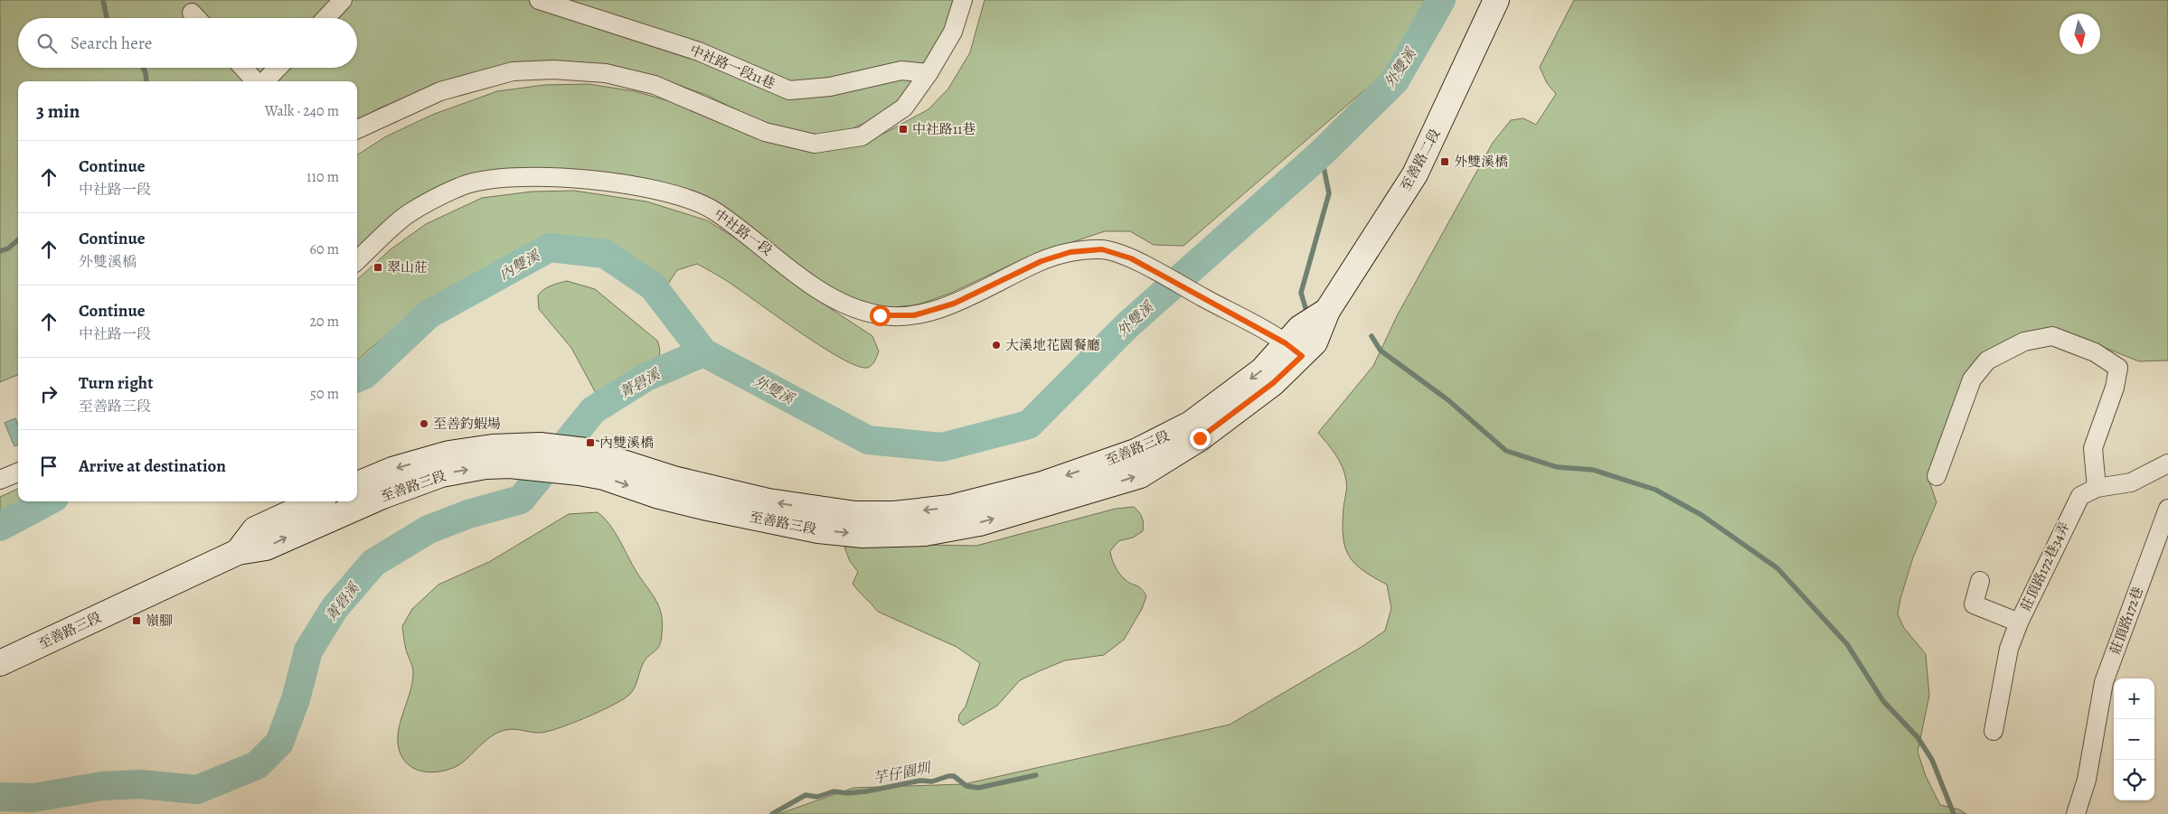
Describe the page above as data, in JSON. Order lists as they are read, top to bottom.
{
  "streets": {
    "street": [
      "中社路一段11巷",
      "至善路二段",
      "中社路一段",
      "至善路三段",
      "莊頂路172巷34弄",
      "莊頂路172巷"
    ]
  },
  "crossings": [
    ["至善路二段", "中社路一段"],
    ["至善路二段", "至善路三段"],
    ["中社路一段", "至善路三段"]
  ],
  "water": [
    "外雙溪",
    "內雙溪",
    "菁礐溪",
    "芋仔園圳"
  ],
  "places": {
    "transit": [
      "中社路11巷",
      "外雙溪橋",
      "翠山莊",
      "內雙溪橋",
      "嶺腳"
    ],
    "other": ["大溪地花園餐廳", "至善釣蝦場"]
  },
  "north": "bottom",
  "page": {
    "search": "Search here",
    "heading": ["3 min", "Walk · 240 m"],
    "list": [
      ["Continue", "中社路一段", "110 m"],
      ["Continue", "外雙溪橋", "60 m"],
      ["Continue", "中社路一段", "20 m"],
      ["Turn right", "至善路三段", "50 m"],
      "Arrive at destination"
    ],
    "map_buttons": ["+", "−"]
  }
}
